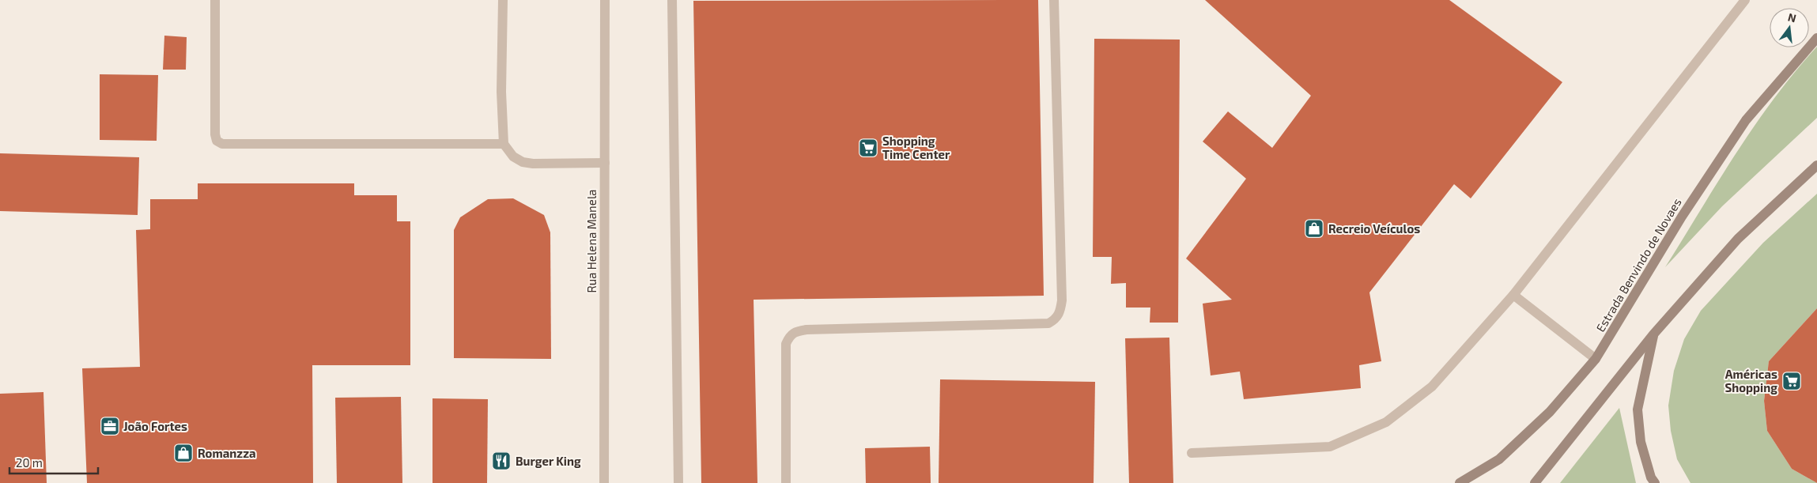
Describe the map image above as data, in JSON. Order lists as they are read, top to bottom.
{
  "streets": {
    "street": ["Rua Helena Manela", "Estrada Benvindo de Novaes"]
  },
  "places": {
    "supermarket": ["Shopping Time Center", "Américas Shopping"],
    "shop": ["Recreio Veículos", "Romanzza"],
    "office": ["João Fortes"],
    "restaurant": ["Burger King"]
  },
  "scale_bar": "20 m",
  "north": "top"
}
